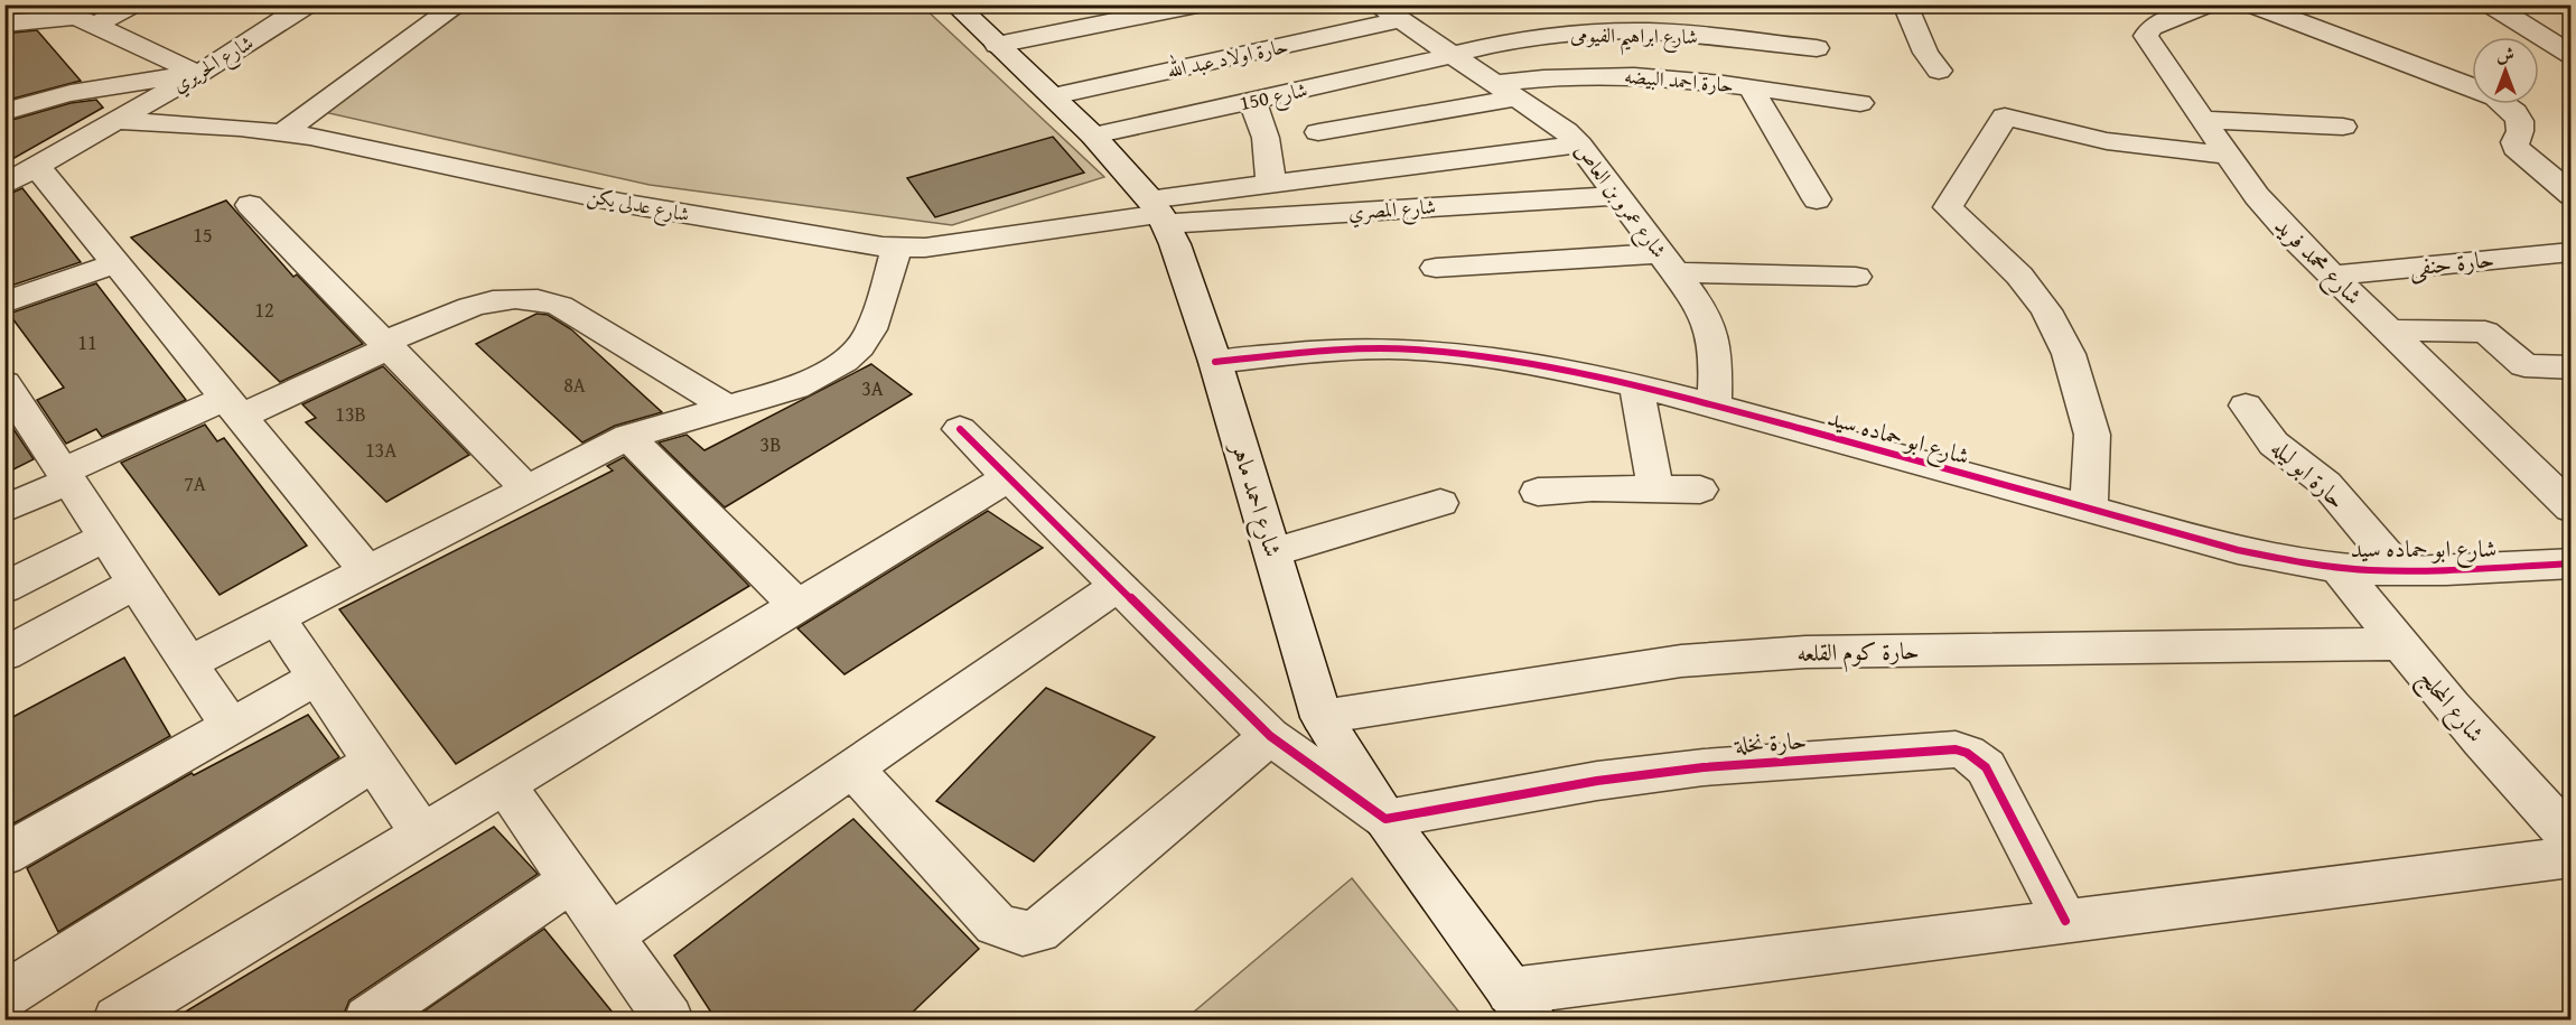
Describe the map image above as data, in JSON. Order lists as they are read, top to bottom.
{
  "streets": {
    "street": [
      "شارع ابراهيم الفيومى",
      "حارة اولاد عبد الله",
      "شارع الحريري",
      "حارة احمد البيضه",
      "شارع 150",
      "شارع عمرو بن العاص",
      "شارع عدلى يكن",
      "شارع المصري",
      "شارع محمد فريد",
      "حارة حنفى",
      "شارع ابو حماده سيد",
      "حارة ابو ليله",
      "شارع احمد ماهر",
      "حارة كوم القلعه",
      "شارع المحلج",
      "حارة نخلة"
    ]
  },
  "crossings": [
    ["شارع ابراهيم الفيومى", "شارع 150"],
    ["شارع ابراهيم الفيومى", "شارع عمرو بن العاص"],
    ["حارة اولاد عبد الله", "شارع عمرو بن العاص"],
    ["حارة اولاد عبد الله", "شارع احمد ماهر"],
    ["شارع الحريري", "شارع عدلى يكن"],
    ["حارة احمد البيضه", "شارع عمرو بن العاص"],
    ["شارع 150", "شارع عمرو بن العاص"],
    ["شارع 150", "شارع احمد ماهر"],
    ["شارع عمرو بن العاص", "شارع المصري"],
    ["شارع عمرو بن العاص", "شارع ابو حماده سيد"],
    ["شارع عدلى يكن", "شارع المصري"],
    ["شارع عدلى يكن", "شارع احمد ماهر"],
    ["شارع المصري", "شارع احمد ماهر"],
    ["شارع محمد فريد", "حارة حنفى"],
    ["شارع ابو حماده سيد", "حارة ابو ليله"],
    ["شارع ابو حماده سيد", "شارع احمد ماهر"],
    ["شارع ابو حماده سيد", "شارع المحلج"],
    ["شارع احمد ماهر", "حارة كوم القلعه"],
    ["شارع احمد ماهر", "حارة نخلة"],
    ["حارة كوم القلعه", "شارع المحلج"]
  ],
  "house_numbers": [
    "15",
    "12",
    "11",
    "8A",
    "3A",
    "13B",
    "3B",
    "13A",
    "7A"
  ],
  "north": "top"
}
